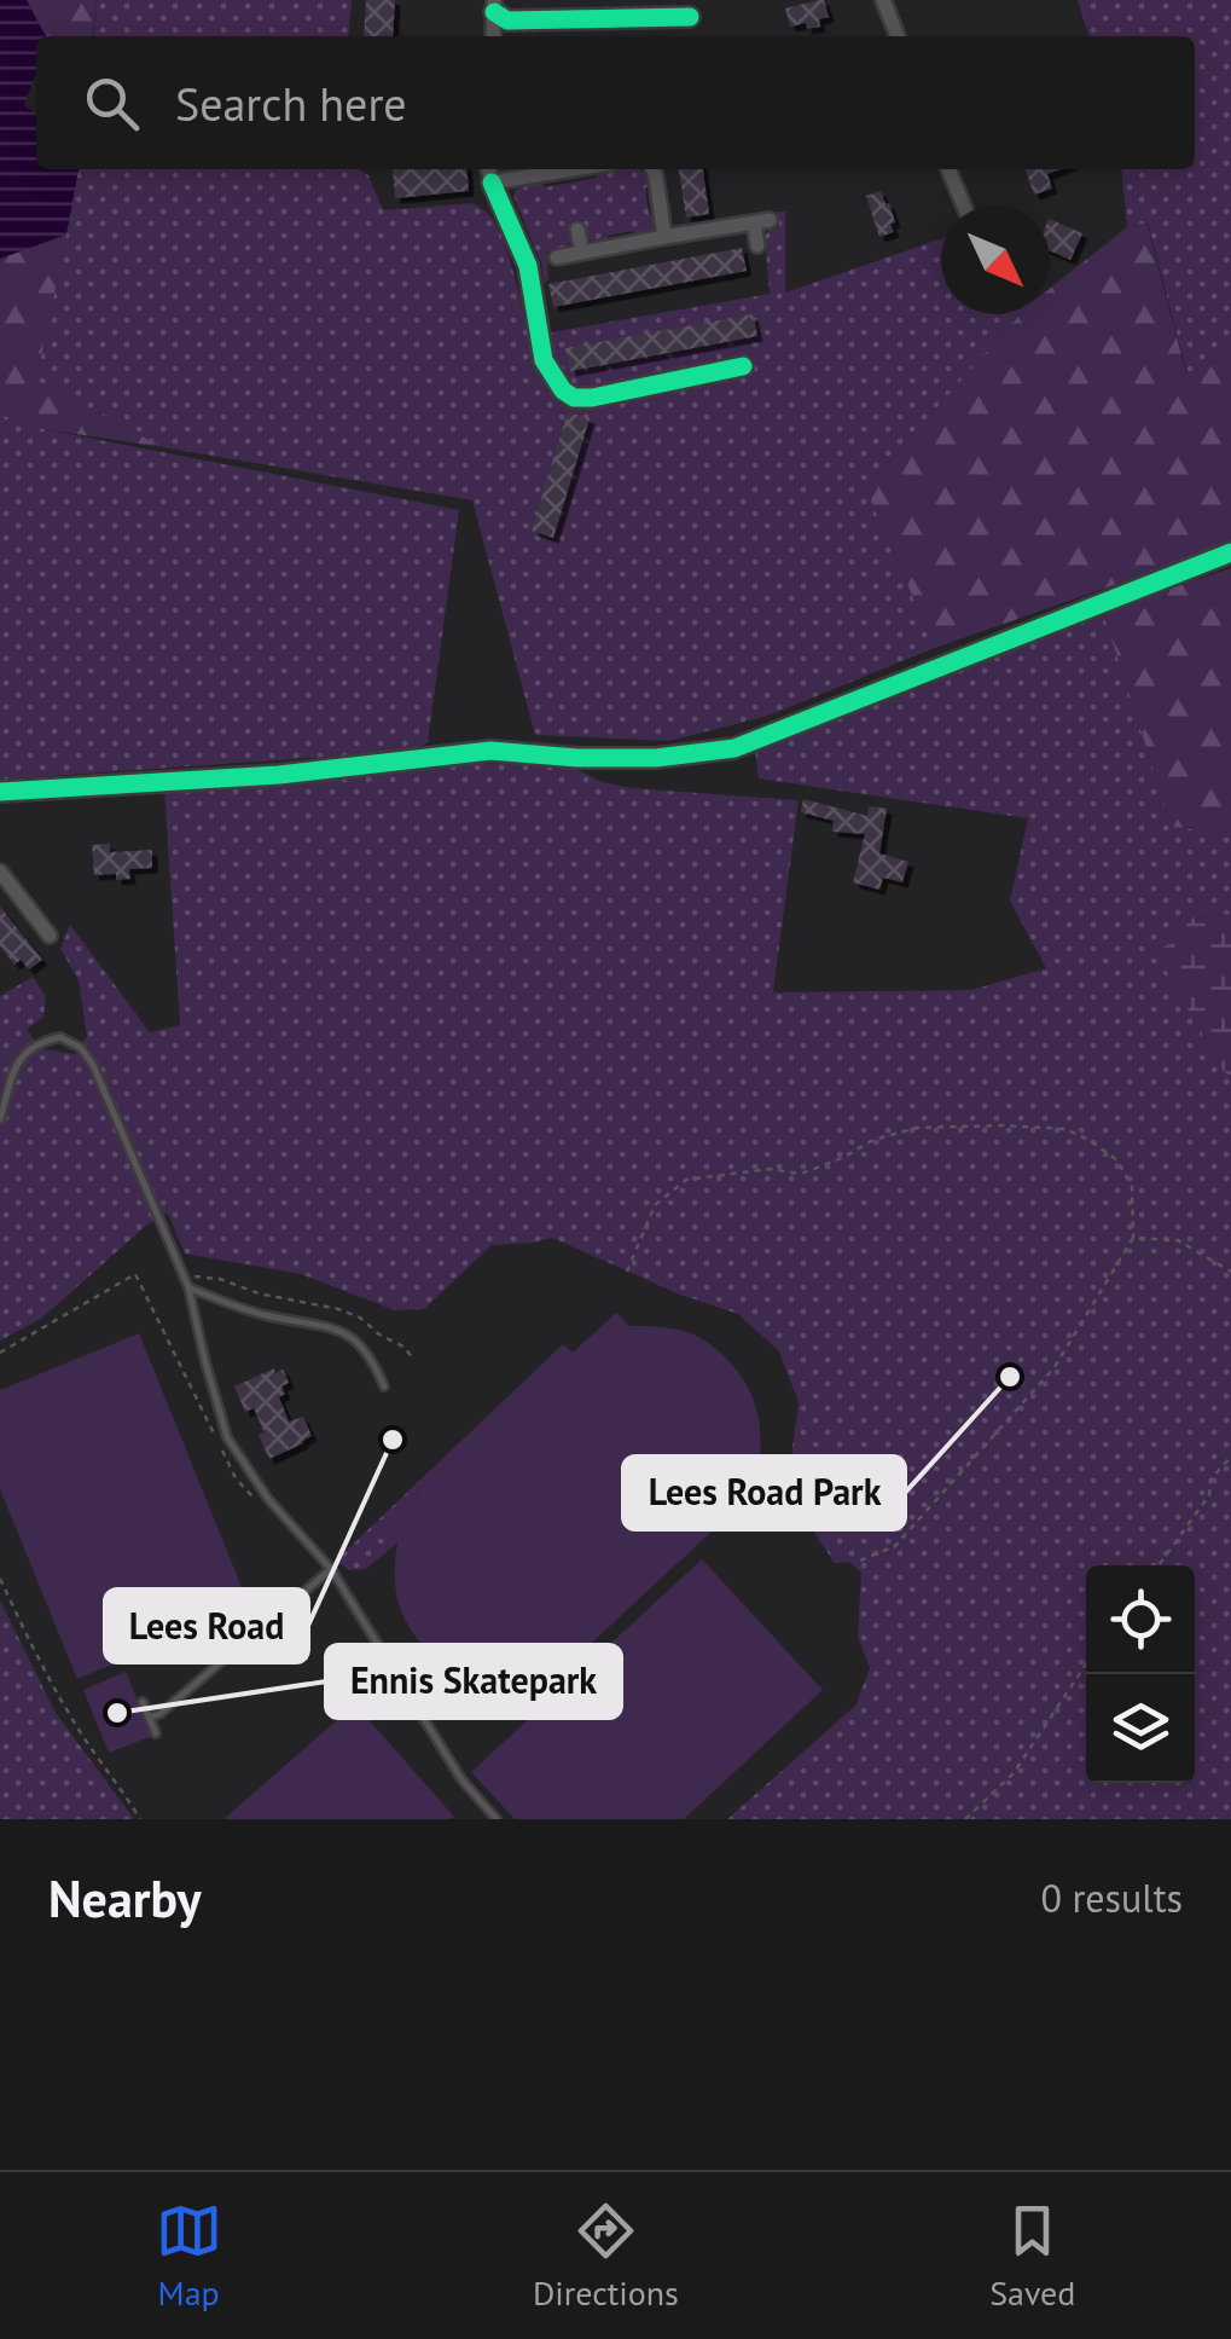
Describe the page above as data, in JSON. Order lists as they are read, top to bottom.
{
  "places": ["Lees Road Park", "Lees Road", "Ennis Skatepark"],
  "north": "bottom right",
  "page": {
    "search": "Search here",
    "heading": ["Nearby", "0 results"],
    "nav": ["Map", "Directions", "Saved"]
  }
}
